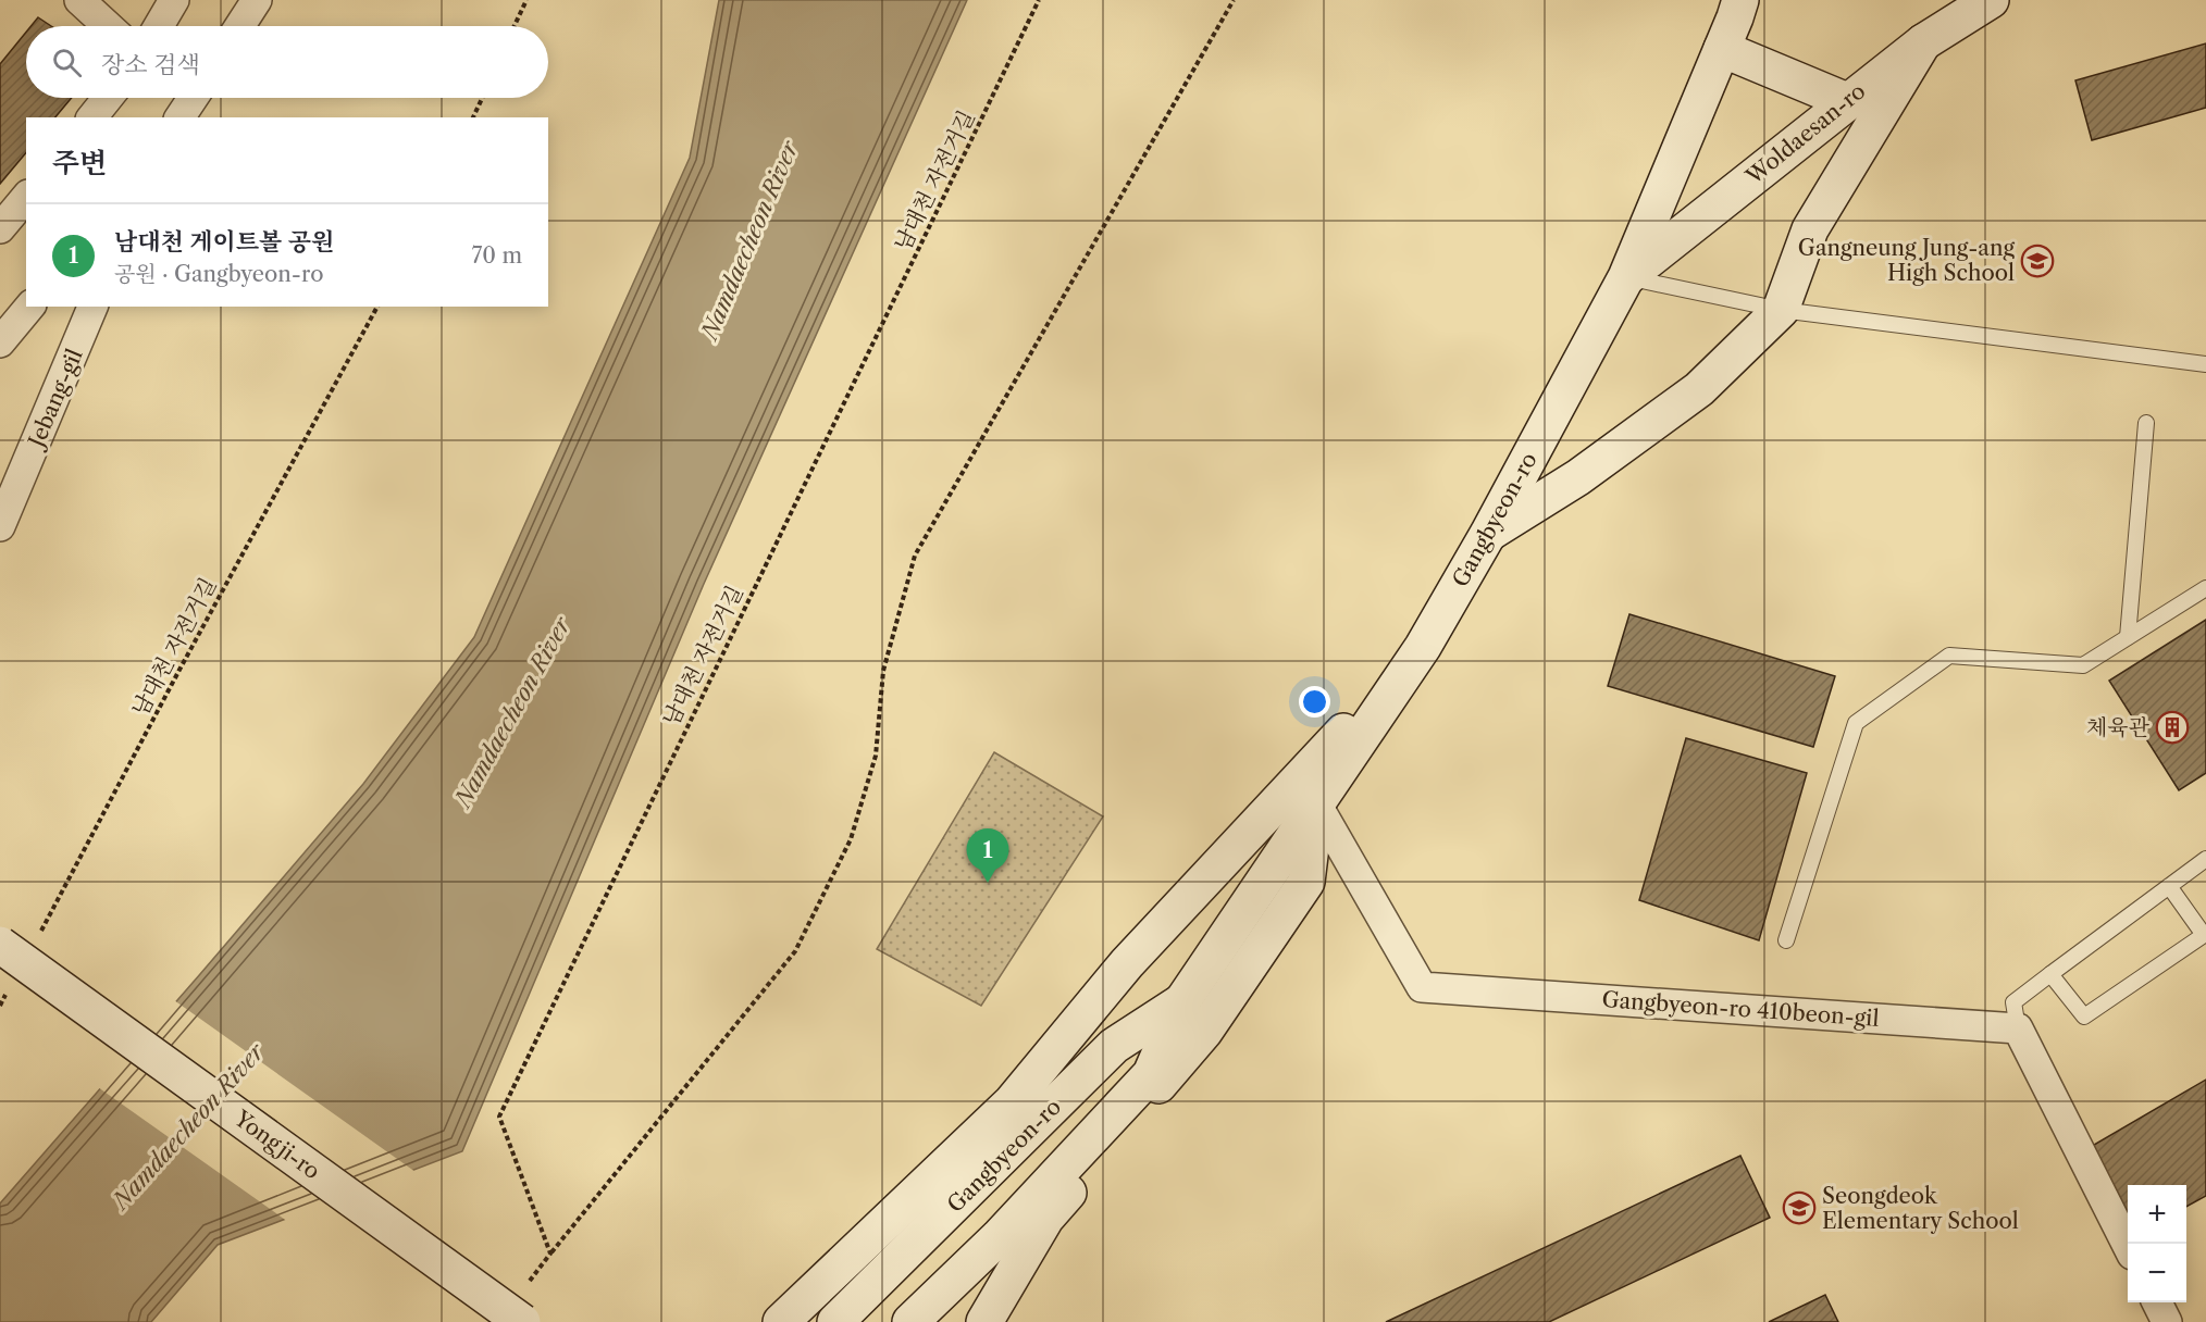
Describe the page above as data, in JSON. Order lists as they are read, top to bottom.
{
  "streets": {
    "street": [
      "Woldaesan-ro",
      "Jebang-gil",
      "Gangbyeon-ro",
      "Gangbyeon-ro 410beon-gil",
      "Yongji-ro"
    ],
    "path": ["남대천 자전거길"]
  },
  "crossings": [
    ["Woldaesan-ro", "Gangbyeon-ro"],
    ["Gangbyeon-ro", "Gangbyeon-ro 410beon-gil"]
  ],
  "water": ["Namdaecheon River"],
  "places": {
    "school or university": ["Gangneung Jung-ang High School", "Seongdeok Elementary School"],
    "building": ["체육관"]
  },
  "page": {
    "search": "장소 검색",
    "heading": "주변",
    "list": [
      {
        "mark": "1",
        "name": "남대천 게이트볼 공원",
        "note": "공원 · Gangbyeon-ro",
        "value": "70 m"
      }
    ],
    "pins": "1",
    "map_buttons": ["+", "−"]
  }
}
